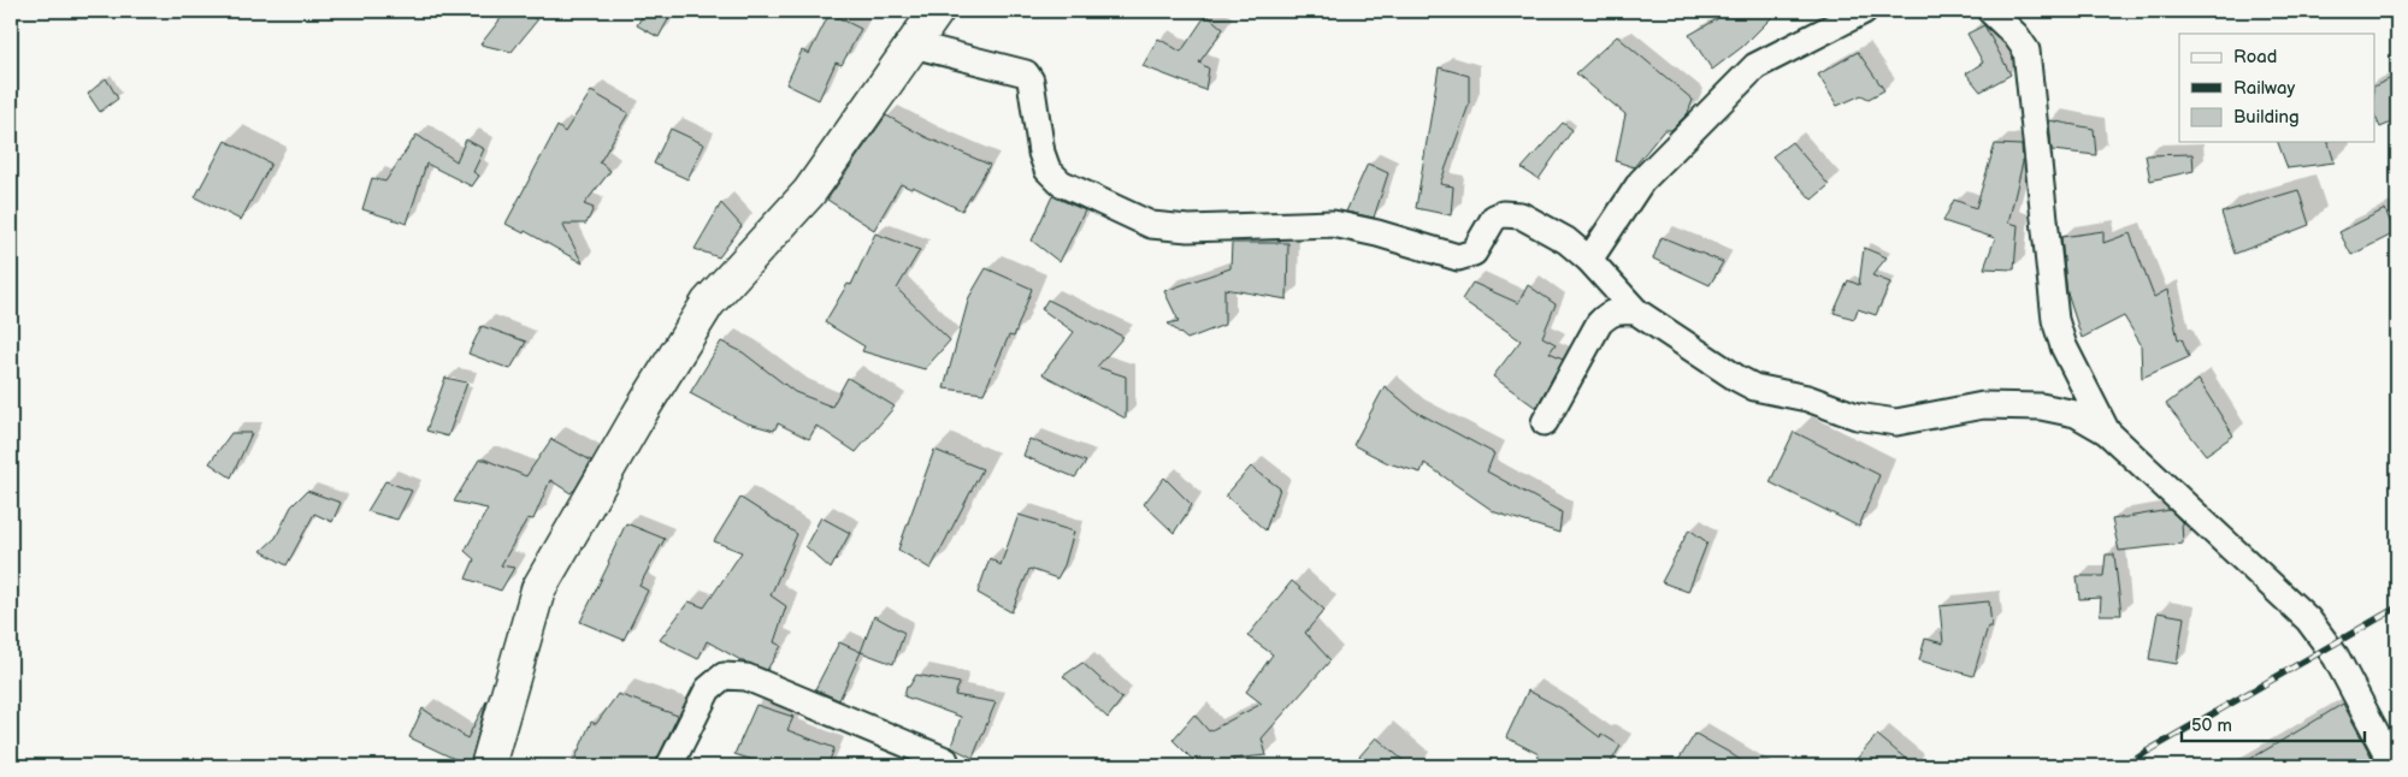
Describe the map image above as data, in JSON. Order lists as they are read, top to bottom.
{
  "legend": ["Road", "Railway", "Building"],
  "scale_bar": "50 m"
}
